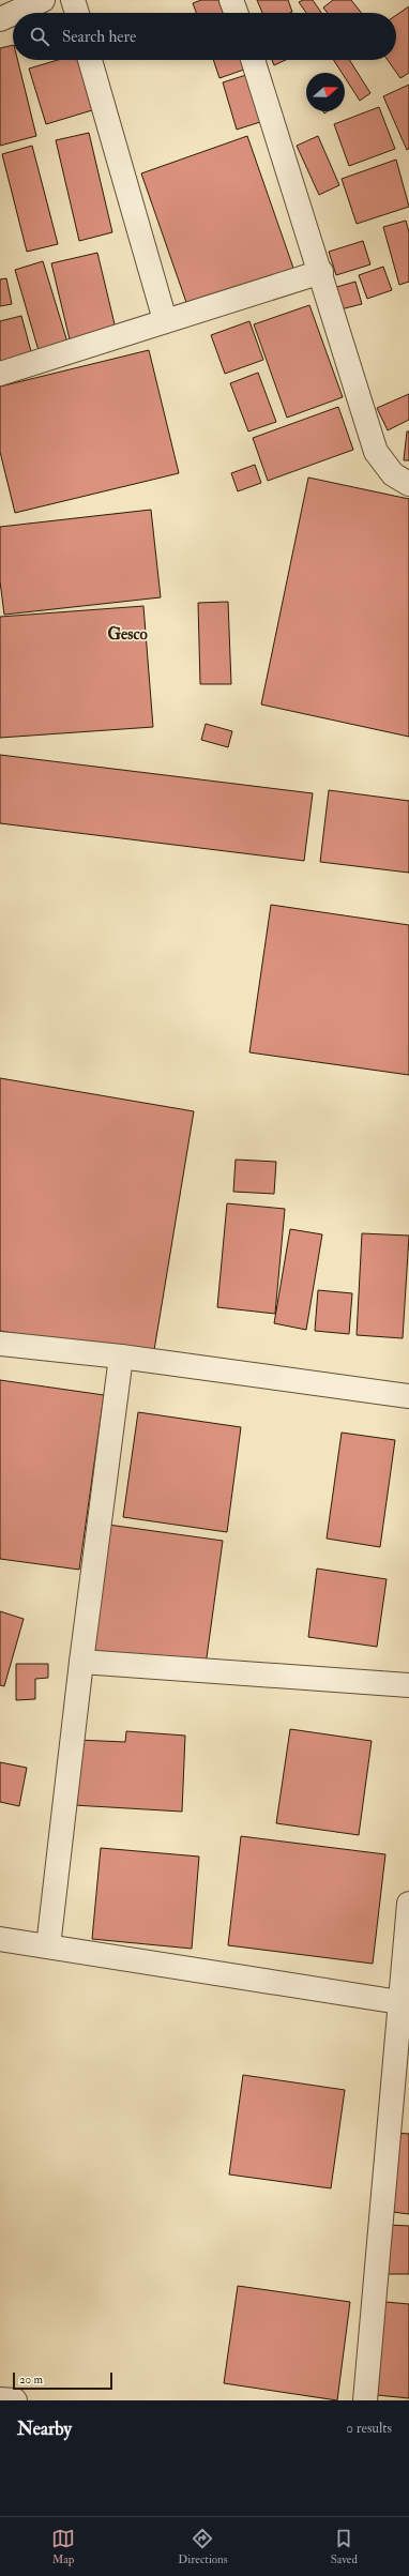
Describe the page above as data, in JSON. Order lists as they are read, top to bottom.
{
  "districts": ["Gesco"],
  "scale_bar": "20 m",
  "north": "right",
  "page": {
    "search": "Search here",
    "scale": "20 m",
    "heading": ["Nearby", "0 results"],
    "nav": ["Map", "Directions", "Saved"]
  }
}
